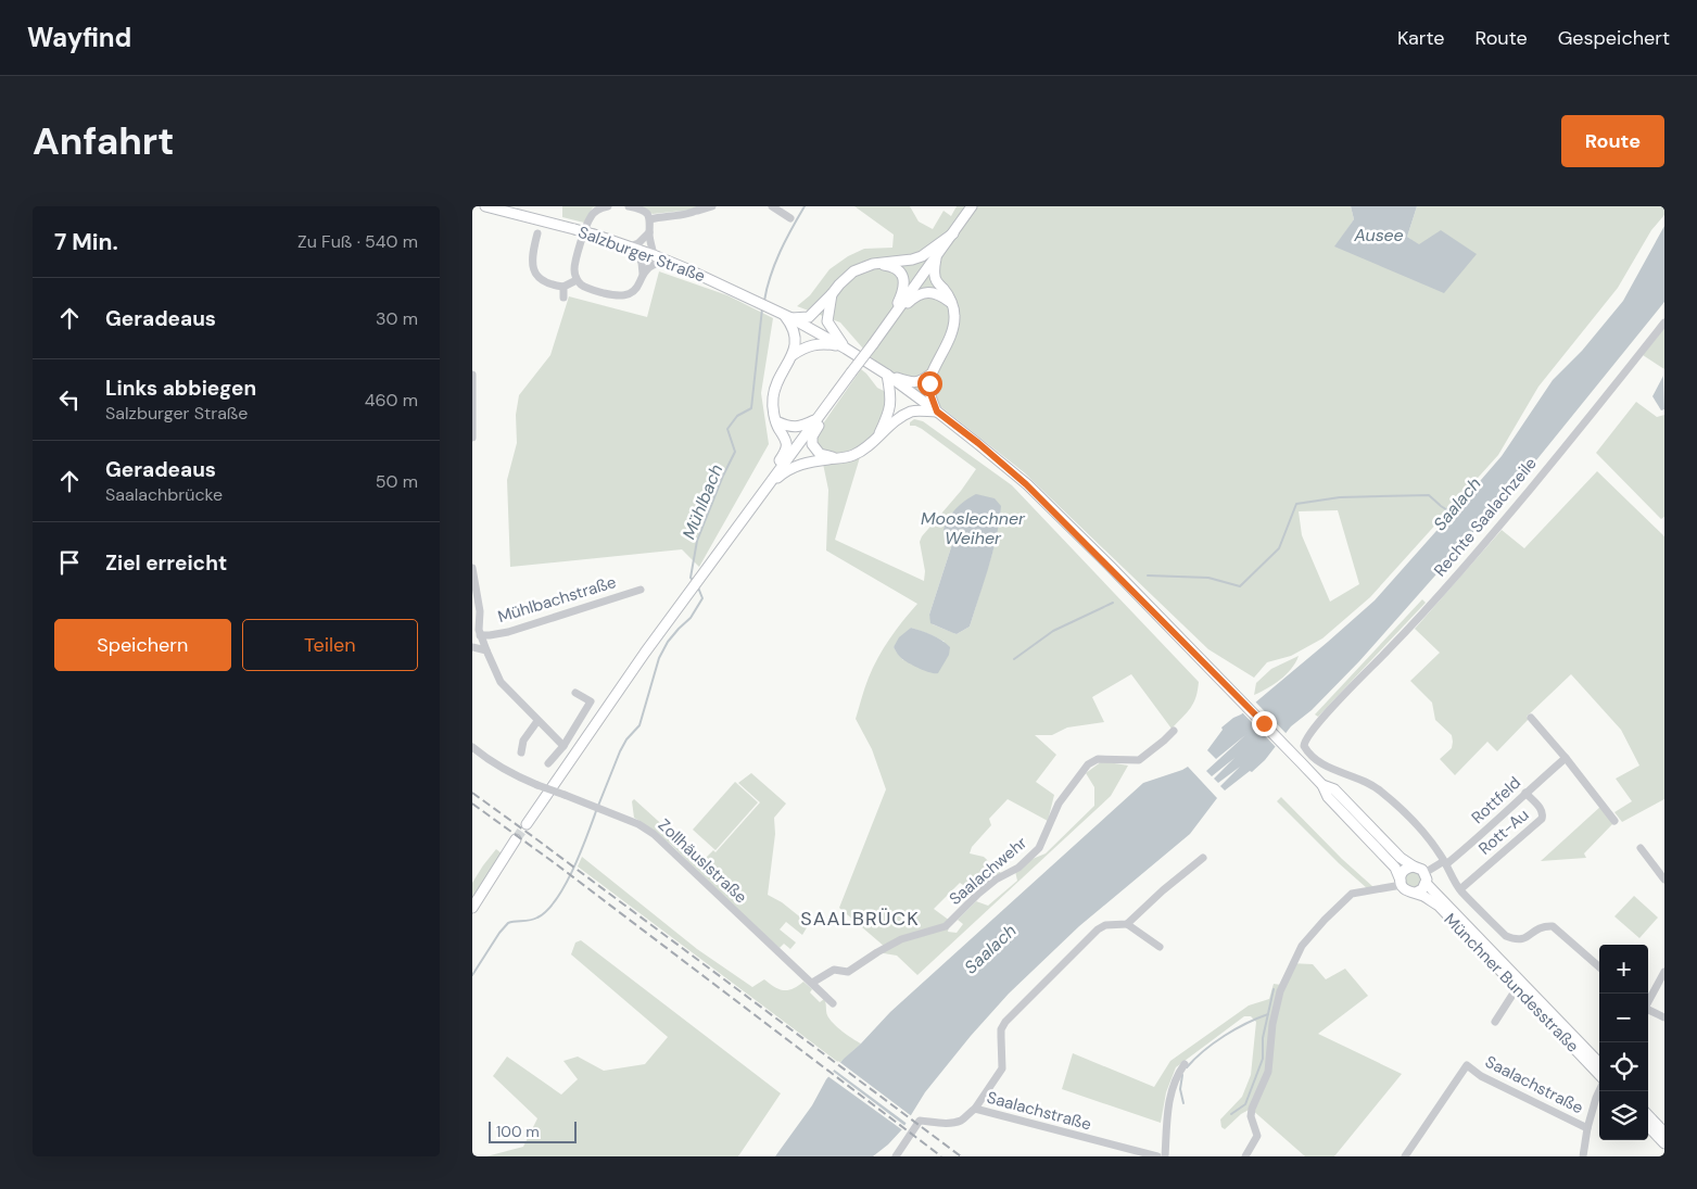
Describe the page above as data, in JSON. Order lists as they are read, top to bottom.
{
  "streets": {
    "main road": ["Salzburger Straße", "Münchner Bundesstraße"],
    "street": [
      "Rechte Saalachzeile",
      "Mühlbachstraße",
      "Rottfeld",
      "Rott-Au",
      "Zollhäuslstraße",
      "Saalachwehr",
      "Saalachstraße"
    ]
  },
  "crossings": [
    ["Rechte Saalachzeile", "Rottfeld"],
    ["Rottfeld", "Rott-Au"],
    ["Rottfeld", "Münchner Bundesstraße"],
    ["Zollhäuslstraße", "Saalachwehr"]
  ],
  "districts": ["SAALBRÜCK"],
  "water": [
    "Ausee",
    "Mühlbach",
    "Saalach",
    "Mooslechner Weiher"
  ],
  "scale_bar": "100 m",
  "page": {
    "header": "Wayfind",
    "nav": ["Karte", "Route", "Gespeichert"],
    "buttons": [
      "Route",
      ["Speichern", "Teilen"]
    ],
    "title": "Anfahrt",
    "heading": ["7 Min.", "Zu Fuß · 540 m"],
    "list": [
      ["Geradeaus", "30 m"],
      ["Links abbiegen", "Salzburger Straße", "460 m"],
      ["Geradeaus", "Saalachbrücke", "50 m"],
      "Ziel erreicht"
    ],
    "map_buttons": ["+", "−"],
    "scale": "100 m"
  }
}
